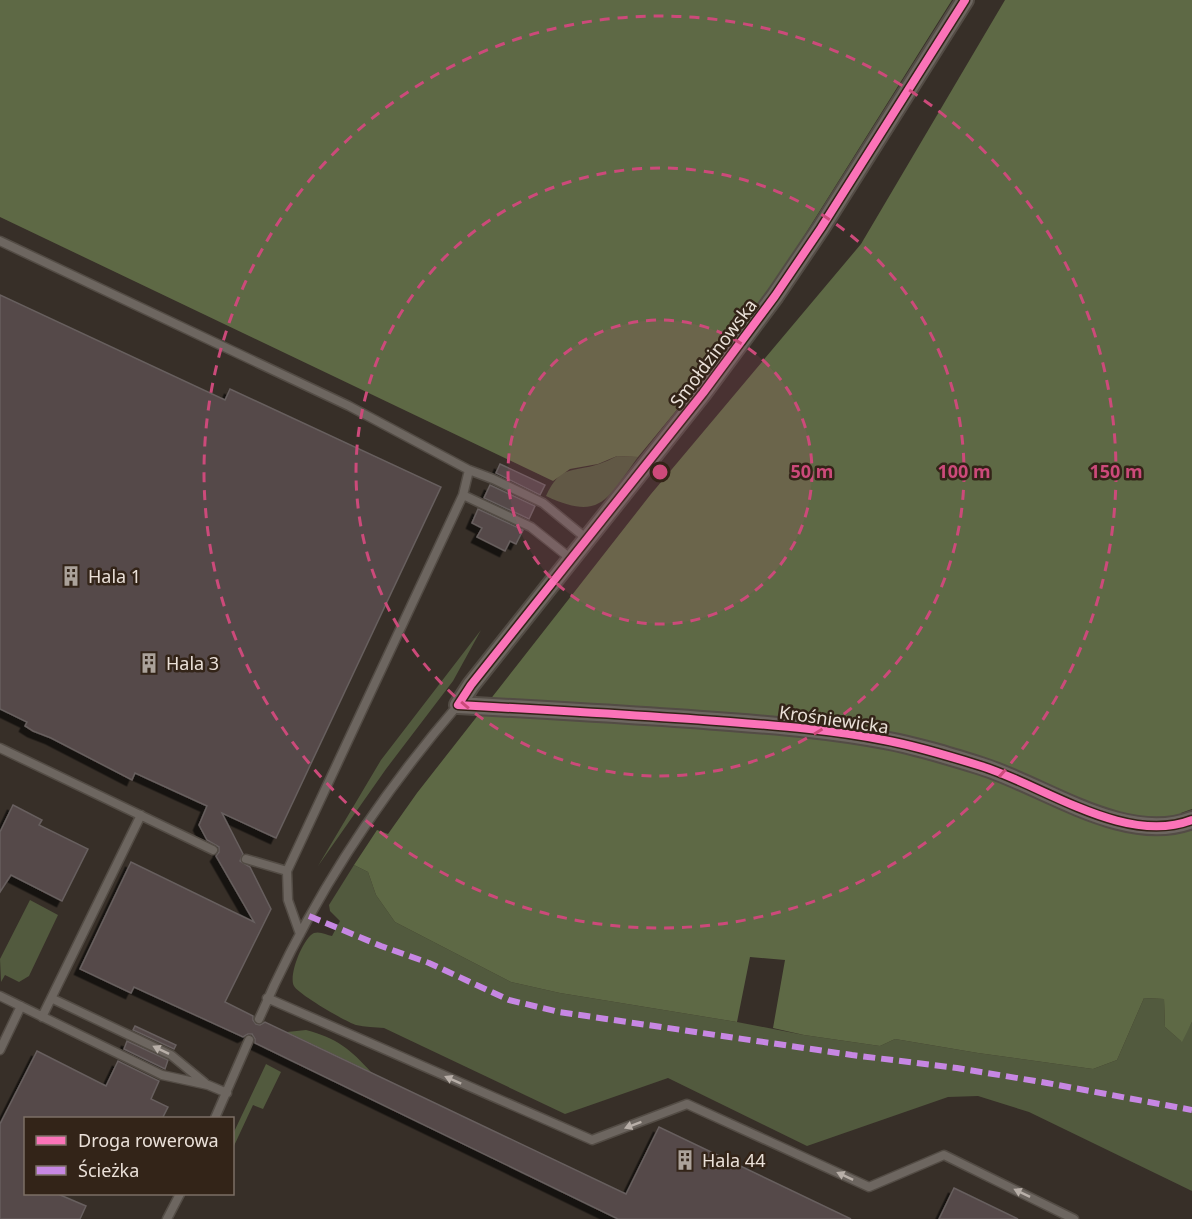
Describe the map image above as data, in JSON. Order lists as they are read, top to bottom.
{
  "streets": {
    "street": ["Smołdzinowska", "Krośniewicka"]
  },
  "crossings": [
    ["Smołdzinowska", "Krośniewicka"]
  ],
  "places": {
    "building": ["Hala 1", "Hala 3", "Hala 44"]
  },
  "legend": ["Droga rowerowa", "Ścieżka"],
  "rings": ["50 m", "100 m", "150 m"]
}
